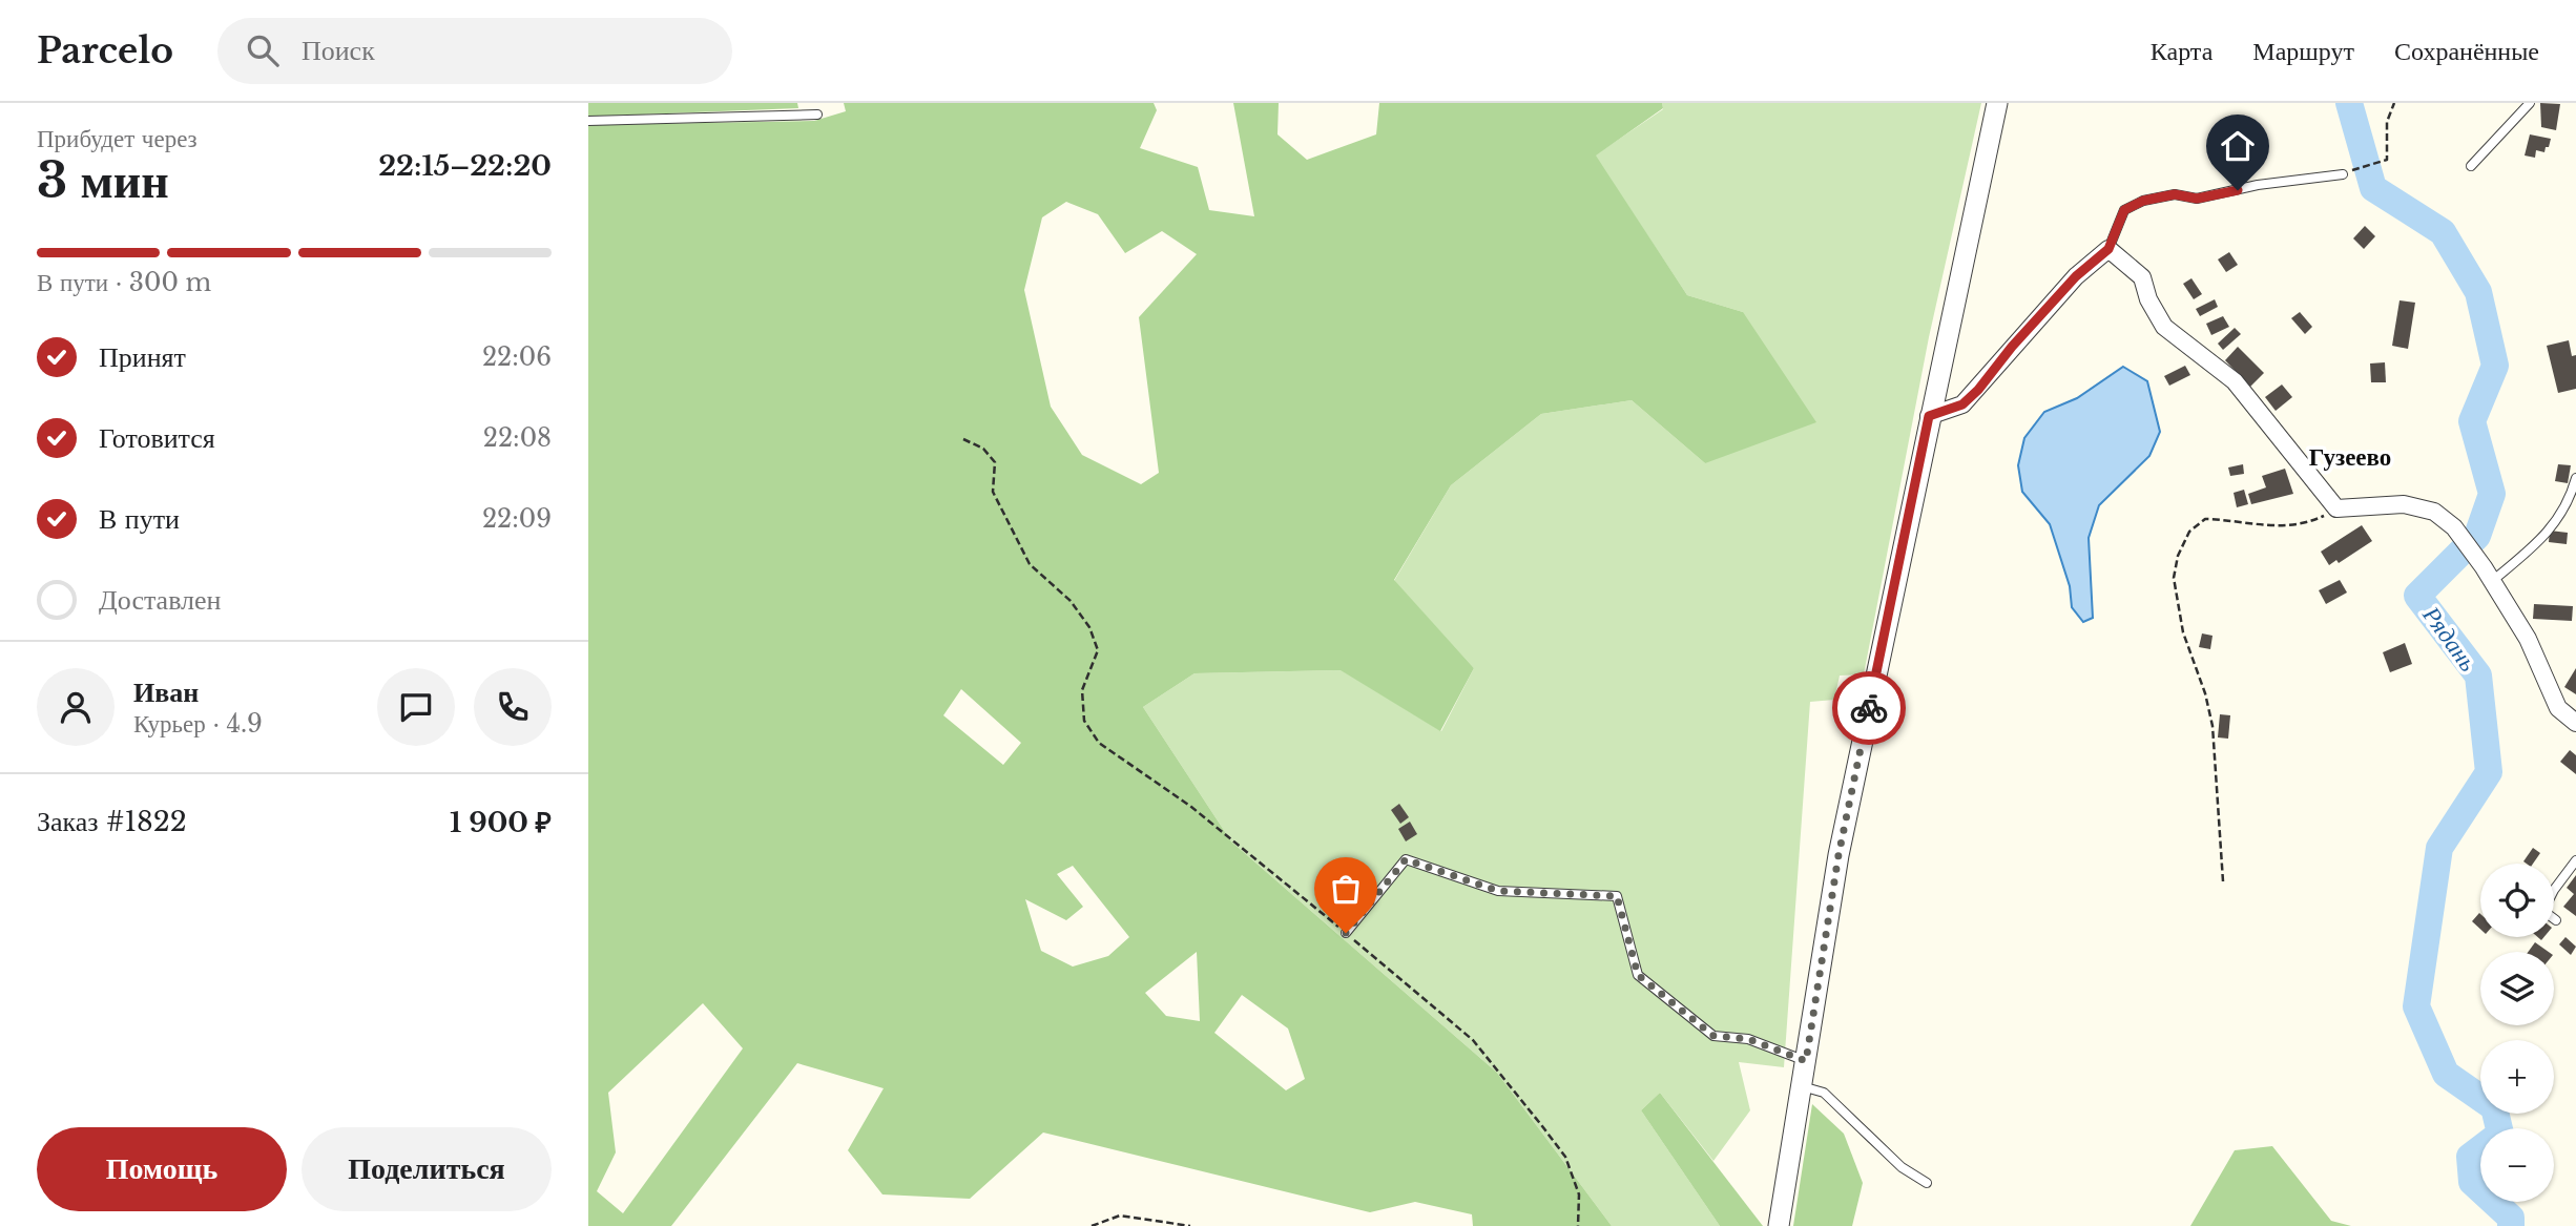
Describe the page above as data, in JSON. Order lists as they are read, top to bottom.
{
  "districts": ["Гузеево"],
  "water": ["Рядань"],
  "page": {
    "header": "Parcelo",
    "search": "Поиск",
    "nav": ["Карта", "Маршрут", "Сохранённые"],
    "heading": ["3 мин", "Прибудет через", "22:15–22:20"],
    "panel": [
      "Иван",
      "Курьер · 4.9",
      "Заказ #1822",
      "1 900 ₽"
    ],
    "bar": "В пути · 300 m",
    "list": [
      ["Принят", "22:06"],
      ["Готовится", "22:08"],
      ["В пути", "22:09"],
      "Доставлен"
    ],
    "map_buttons": ["+", "−"],
    "buttons": ["Помощь", "Поделиться"]
  }
}
